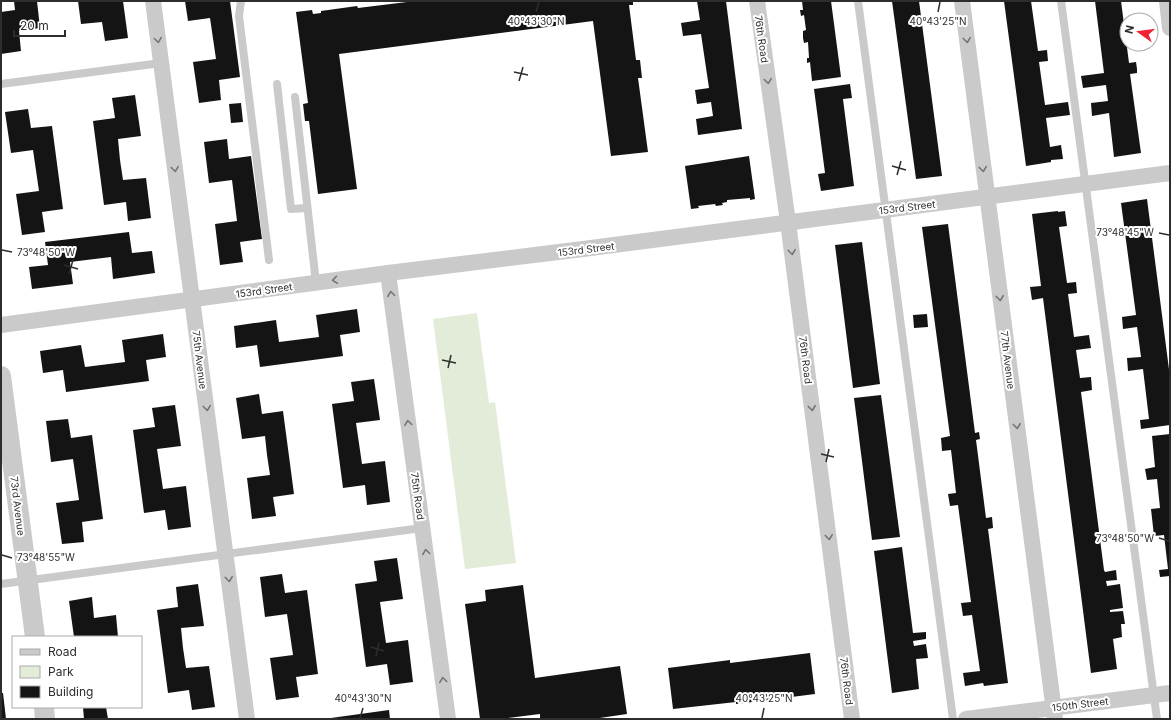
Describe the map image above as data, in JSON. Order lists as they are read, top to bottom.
{
  "streets": {
    "street": [
      "76th Road",
      "153rd Street",
      "75th Avenue",
      "77th Avenue",
      "75th Road",
      "73rd Avenue",
      "150th Street"
    ]
  },
  "crossings": [
    ["76th Road", "153rd Street"],
    ["153rd Street", "75th Avenue"],
    ["153rd Street", "77th Avenue"],
    ["153rd Street", "75th Road"],
    ["77th Avenue", "150th Street"]
  ],
  "one_way": [
    "76th Road",
    "75th Avenue",
    "77th Avenue",
    "75th Road"
  ],
  "legend": ["Road", "Park", "Building"],
  "scale_bar": "20 m",
  "north": "left",
  "coordinates": [
    "40°43'30\"N",
    "40°43'25\"N",
    "73°48'45\"W",
    "73°48'50\"W",
    "73°48'55\"W"
  ]
}
